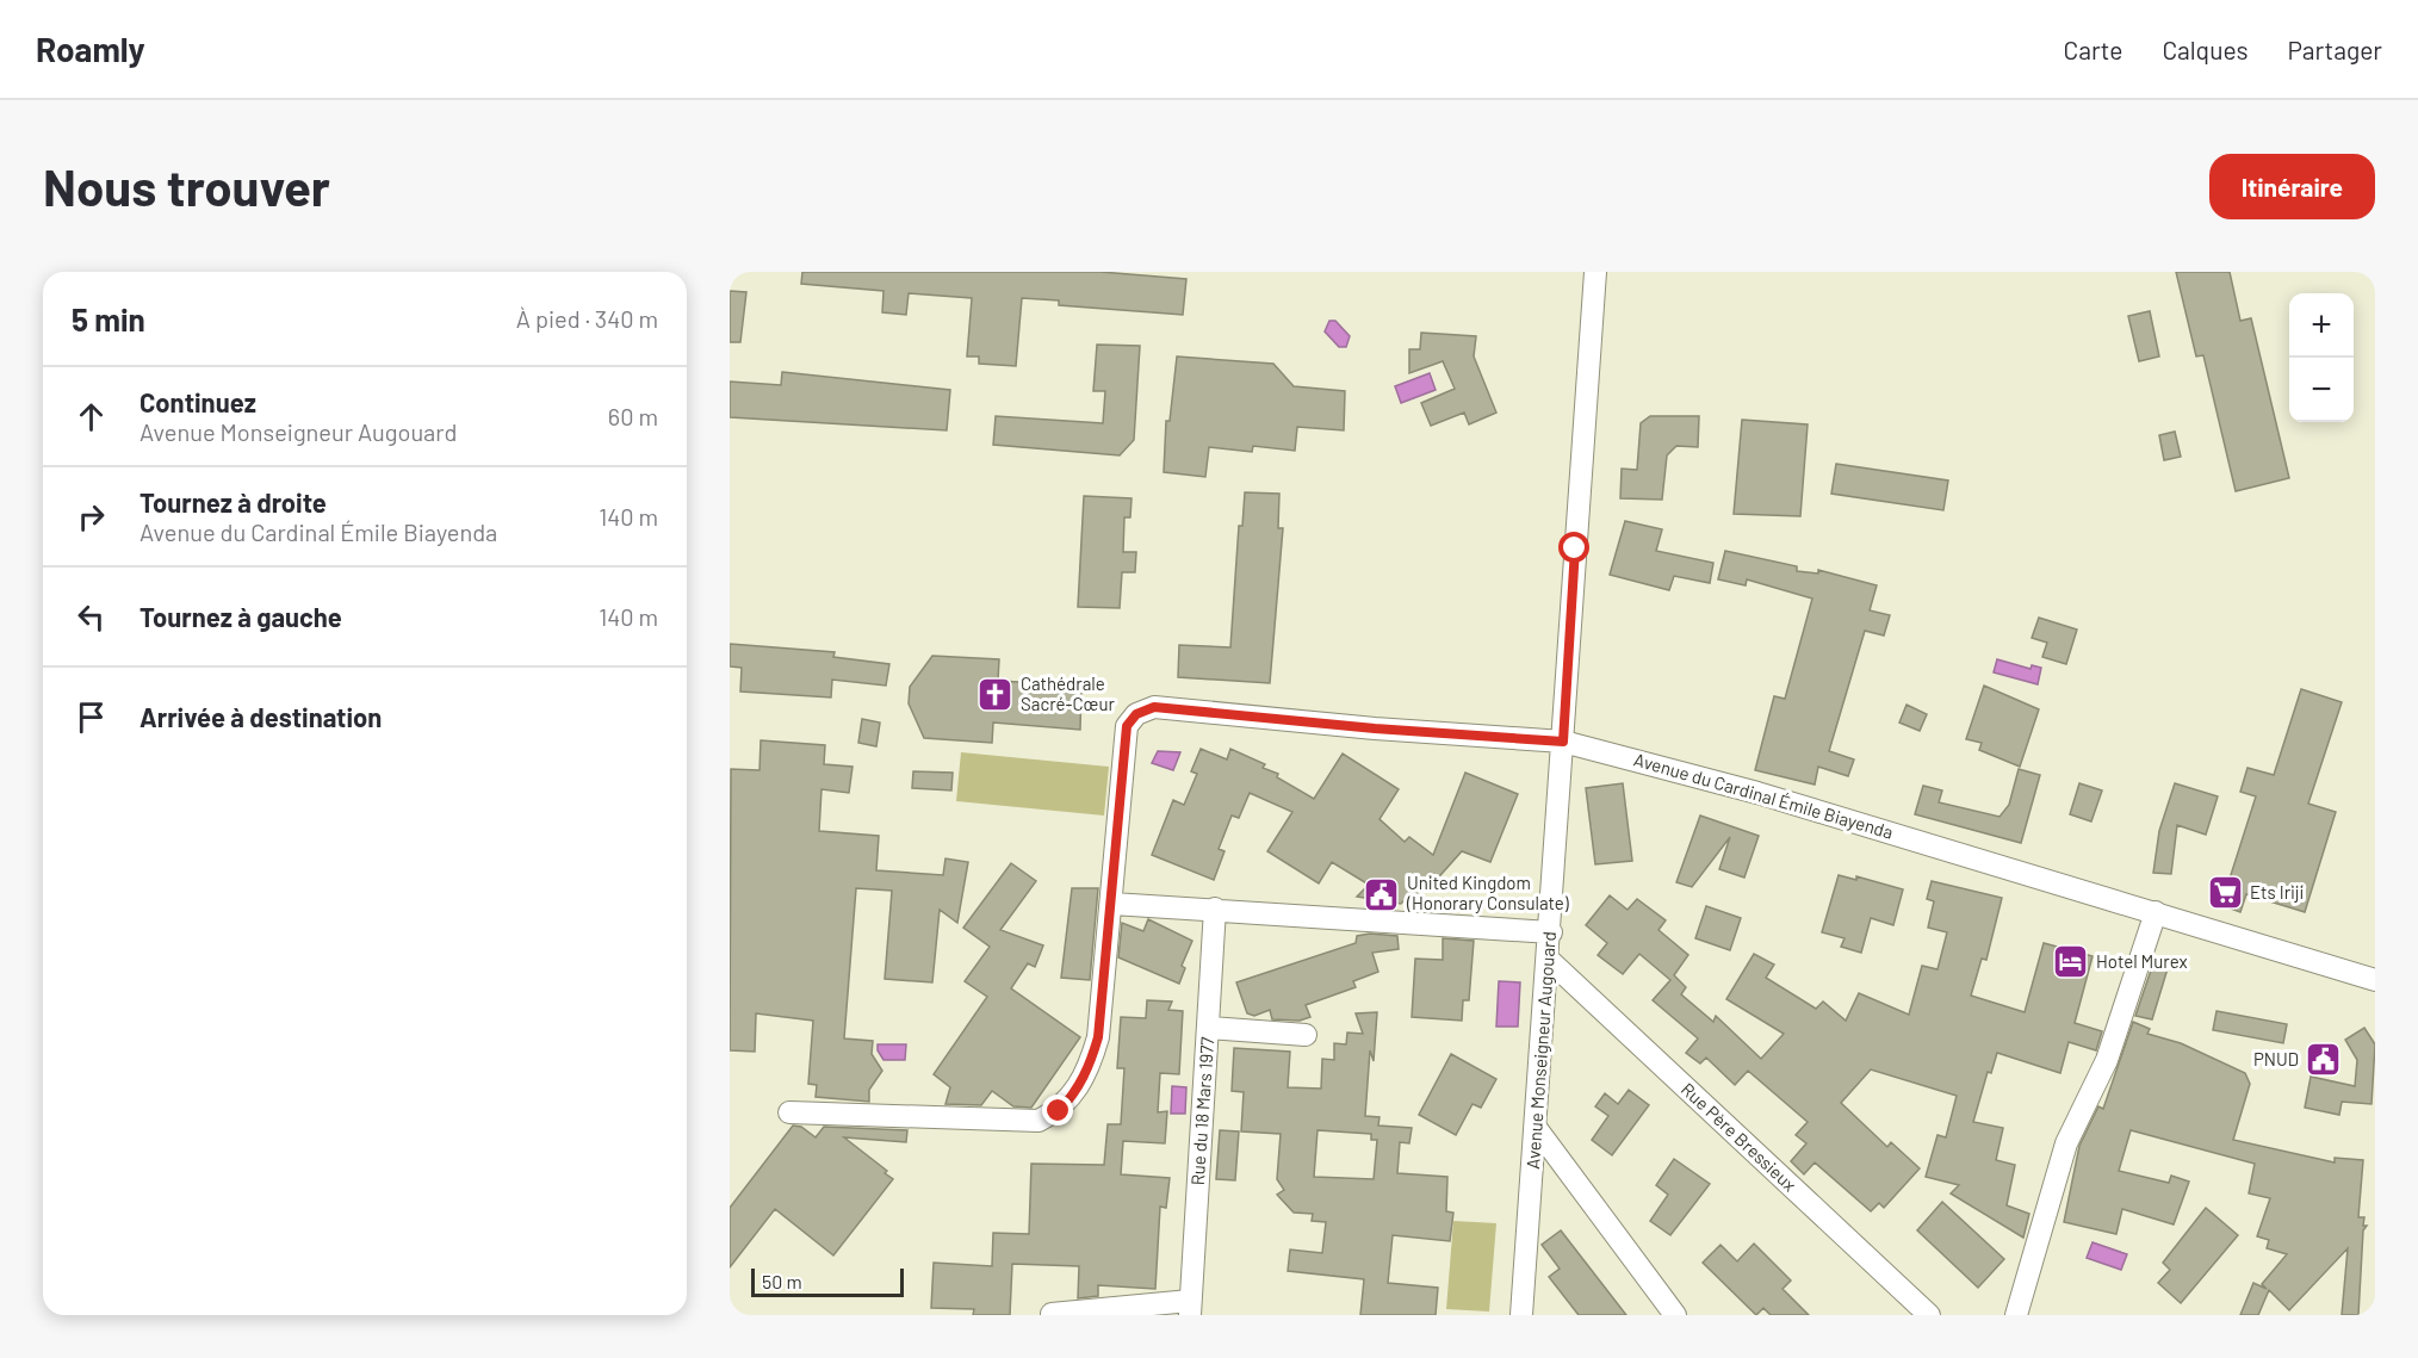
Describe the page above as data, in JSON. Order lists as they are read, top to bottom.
{
  "streets": {
    "street": [
      "Avenue du Cardinal Émile Biayenda",
      "Avenue Monseigneur Augouard",
      "Rue du 18 Mars 1977",
      "Rue Père Bressieux"
    ]
  },
  "crossings": [
    ["Avenue du Cardinal Émile Biayenda", "Avenue Monseigneur Augouard"],
    ["Avenue Monseigneur Augouard", "Rue Père Bressieux"]
  ],
  "places": {
    "church": ["Cathédrale Sacré-Cœur"],
    "supermarket": ["Ets Iriji"],
    "public building": ["United Kingdom (Honorary Consulate)", "PNUD"],
    "hotel": ["Hotel Murex"]
  },
  "scale_bar": "50 m",
  "page": {
    "header": "Roamly",
    "nav": ["Carte", "Calques", "Partager"],
    "buttons": "Itinéraire",
    "title": "Nous trouver",
    "heading": ["5 min", "À pied · 340 m"],
    "map_buttons": ["+", "−"],
    "list": [
      ["Continuez", "Avenue Monseigneur Augouard", "60 m"],
      ["Tournez à droite", "Avenue du Cardinal Émile Biayenda", "140 m"],
      ["Tournez à gauche", "140 m"],
      "Arrivée à destination"
    ],
    "scale": "50 m"
  }
}
